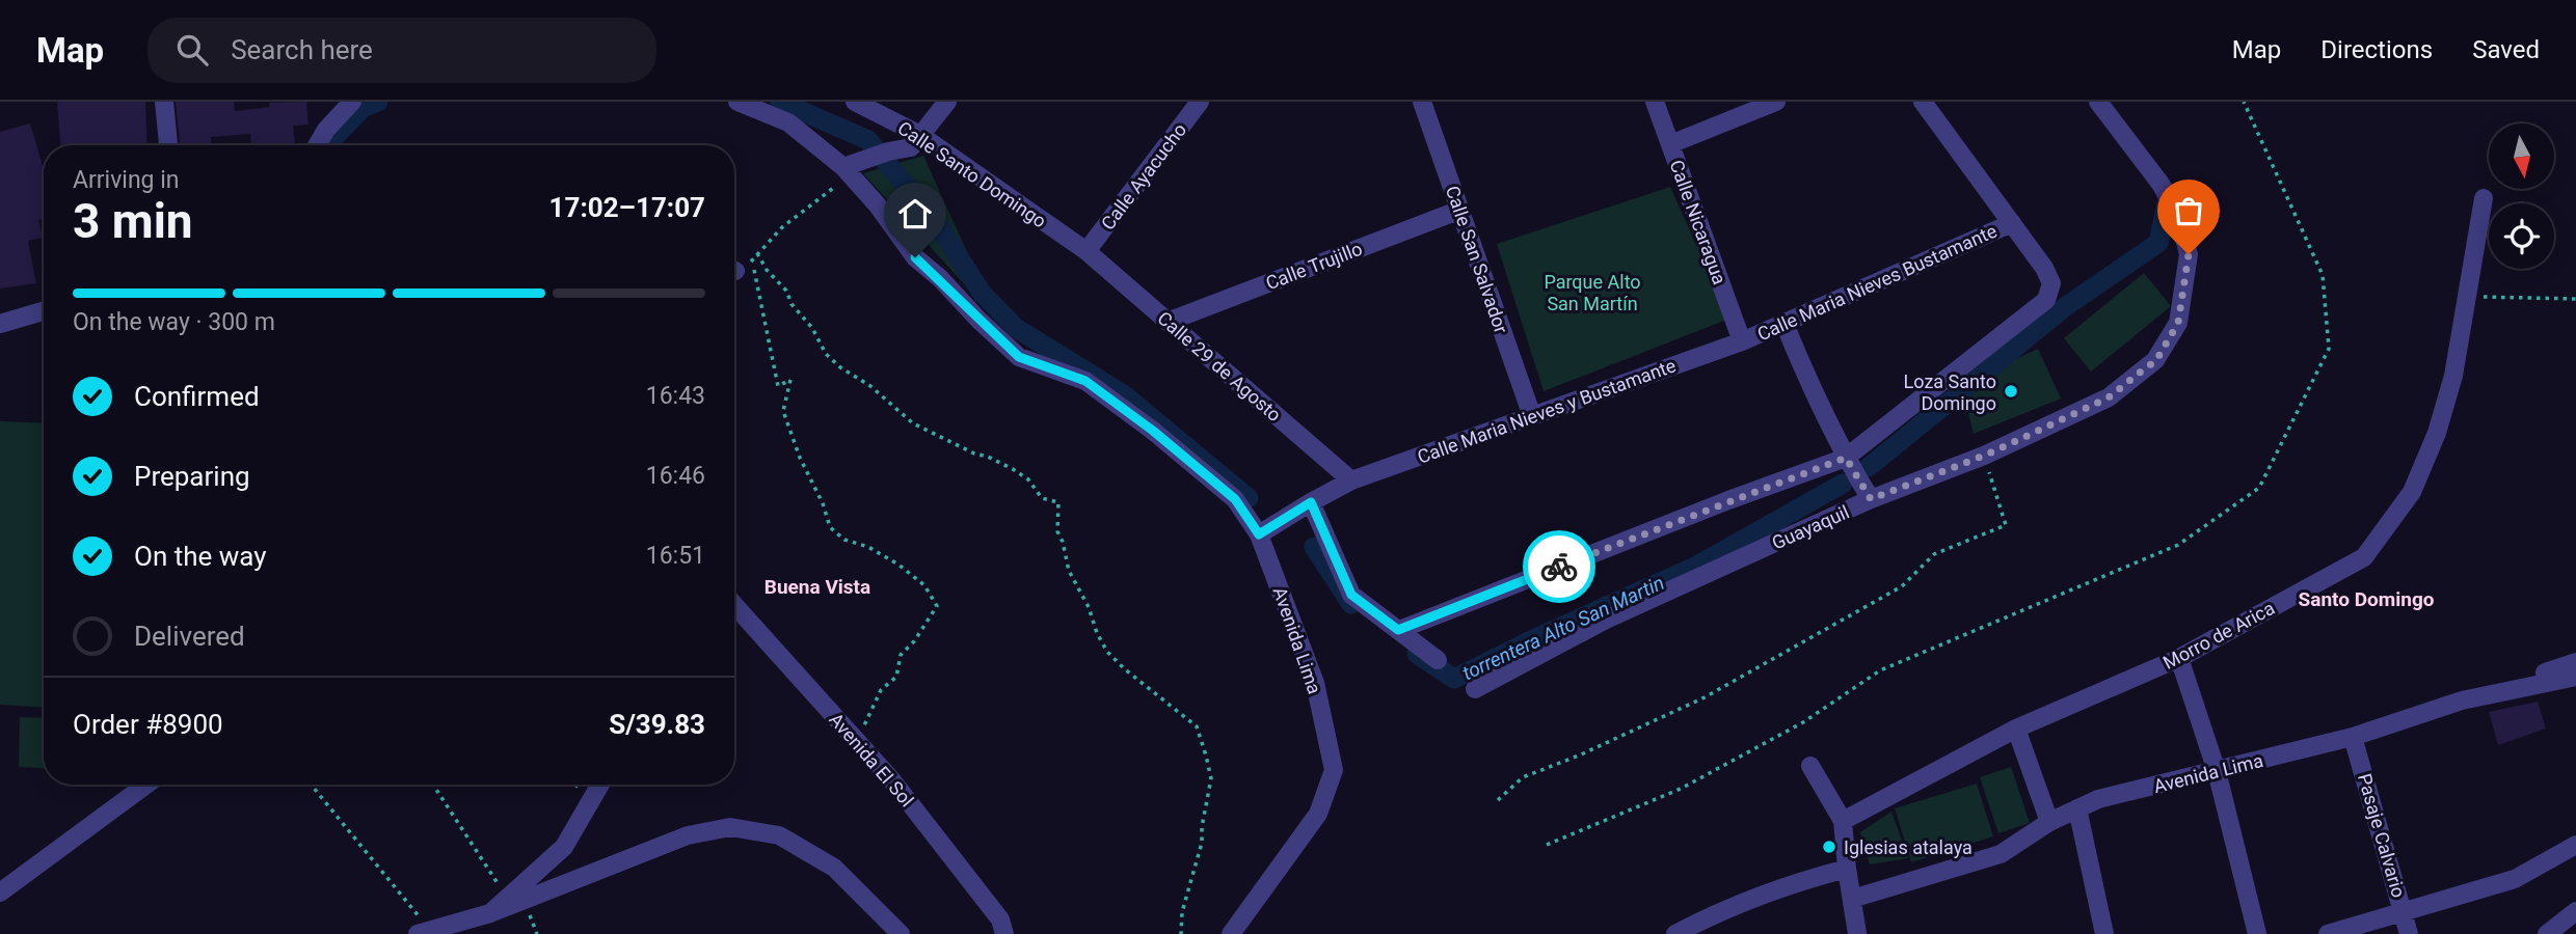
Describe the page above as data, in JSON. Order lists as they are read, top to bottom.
{
  "streets": {
    "street": [
      "Calle Santo Domingo",
      "Calle Ayacucho",
      "Calle Nicaragua",
      "Calle San Salvador",
      "Calle Trujillo",
      "Calle Maria Nieves Bustamante",
      "Calle 29 de Agosto",
      "Calle Maria Nieves y Bustamante",
      "Guayaquil",
      "Morro de Arica",
      "Avenida Lima",
      "Avenida El Sol",
      "Pasaje Calvario"
    ]
  },
  "crossings": [
    ["Calle Santo Domingo", "Calle Ayacucho"],
    ["Calle Santo Domingo", "Calle 29 de Agosto"],
    ["Calle Ayacucho", "Calle 29 de Agosto"],
    ["Calle Nicaragua", "Calle Maria Nieves Bustamante"],
    ["Calle Nicaragua", "Calle Maria Nieves y Bustamante"],
    ["Calle San Salvador", "Calle Trujillo"],
    ["Calle San Salvador", "Calle Maria Nieves y Bustamante"],
    ["Calle Trujillo", "Calle 29 de Agosto"],
    ["Calle Maria Nieves Bustamante", "Calle Maria Nieves y Bustamante"],
    ["Calle 29 de Agosto", "Calle Maria Nieves y Bustamante"],
    ["Avenida Lima", "Pasaje Calvario"]
  ],
  "districts": ["Buena Vista", "Santo Domingo"],
  "water": ["torrentera Alto San Martin"],
  "parks": ["Parque Alto San Martín"],
  "places": ["Loza Santo Domingo", "Iglesias atalaya"],
  "north": "bottom",
  "page": {
    "header": "Map",
    "search": "Search here",
    "nav": ["Map", "Directions", "Saved"],
    "heading": ["3 min", "Arriving in", "17:02–17:07"],
    "panel": ["Order #8900", "S/39.83"],
    "bar": "On the way · 300 m",
    "list": [
      ["Confirmed", "16:43"],
      ["Preparing", "16:46"],
      ["On the way", "16:51"],
      "Delivered"
    ]
  }
}
